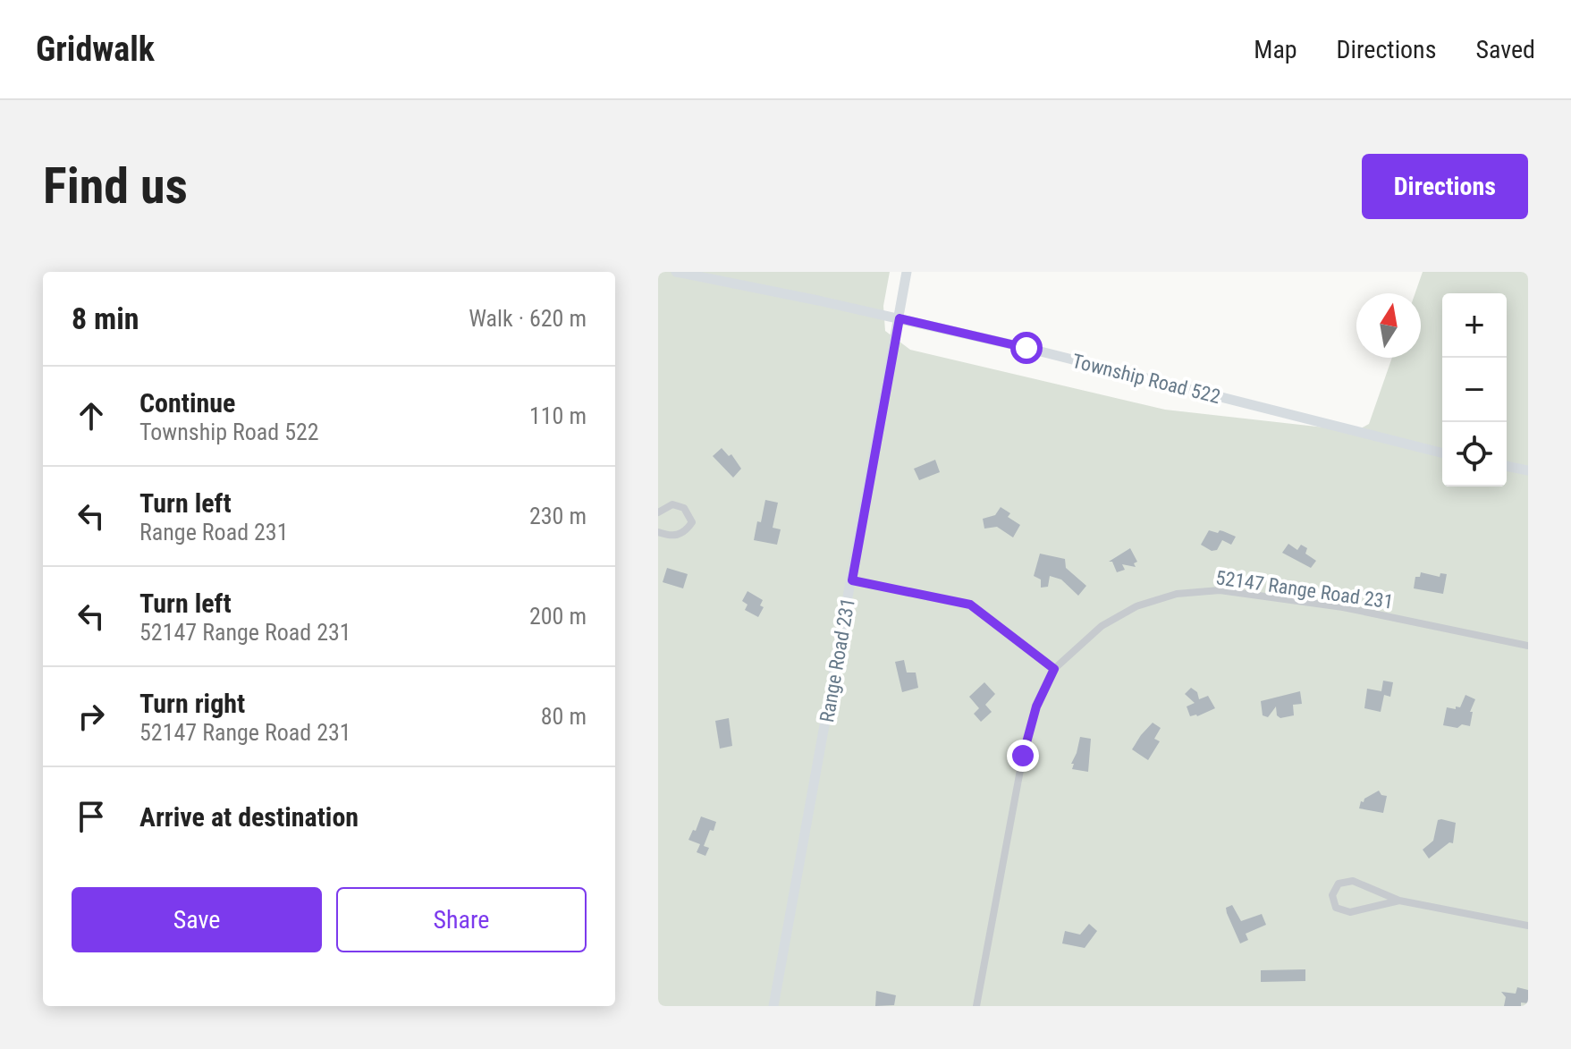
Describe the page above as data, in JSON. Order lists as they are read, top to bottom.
{
  "streets": {
    "main road": ["Township Road 522", "Range Road 231"],
    "street": ["52147 Range Road 231"]
  },
  "crossings": [
    ["Township Road 522", "Range Road 231"]
  ],
  "north": "top",
  "page": {
    "header": "Gridwalk",
    "nav": ["Map", "Directions", "Saved"],
    "buttons": [
      "Directions",
      ["Save", "Share"]
    ],
    "title": "Find us",
    "heading": ["8 min", "Walk · 620 m"],
    "map_buttons": ["+", "−"],
    "list": [
      ["Continue", "Township Road 522", "110 m"],
      ["Turn left", "Range Road 231", "230 m"],
      ["Turn left", "52147 Range Road 231", "200 m"],
      ["Turn right", "52147 Range Road 231", "80 m"],
      "Arrive at destination"
    ]
  }
}
